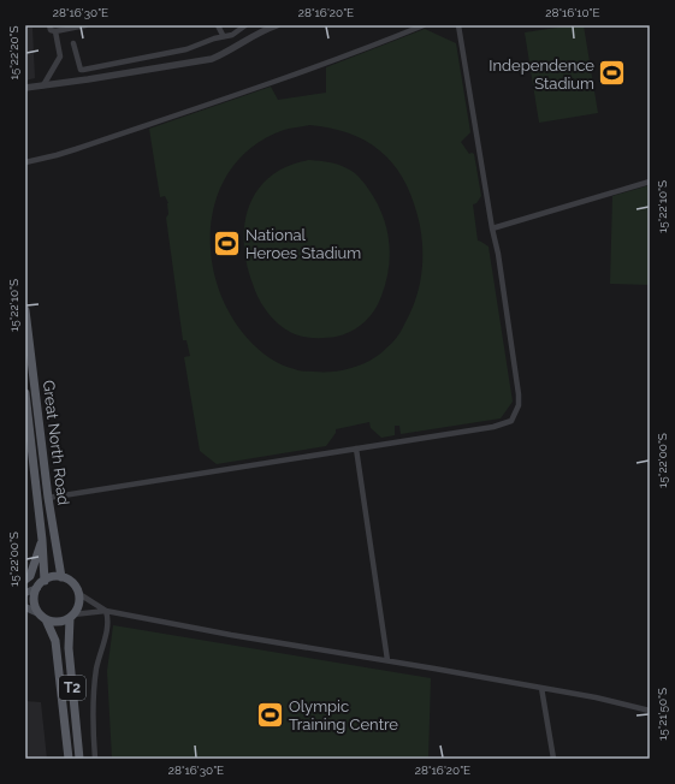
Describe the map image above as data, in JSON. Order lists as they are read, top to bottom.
{
  "streets": {
    "main road": ["Great North Road", "T2"]
  },
  "crossings": [
    ["Great North Road", "T2"]
  ],
  "places": {
    "sports": ["Independence Stadium", "National Heroes Stadium", "Olympic Training Centre"]
  },
  "coordinates": [
    "28°16'30\"E",
    "28°16'20\"E",
    "28°16'10\"E",
    "15°22'20\"S",
    "15°22'10\"S",
    "15°22'00\"S",
    "15°21'50\"S"
  ]
}
